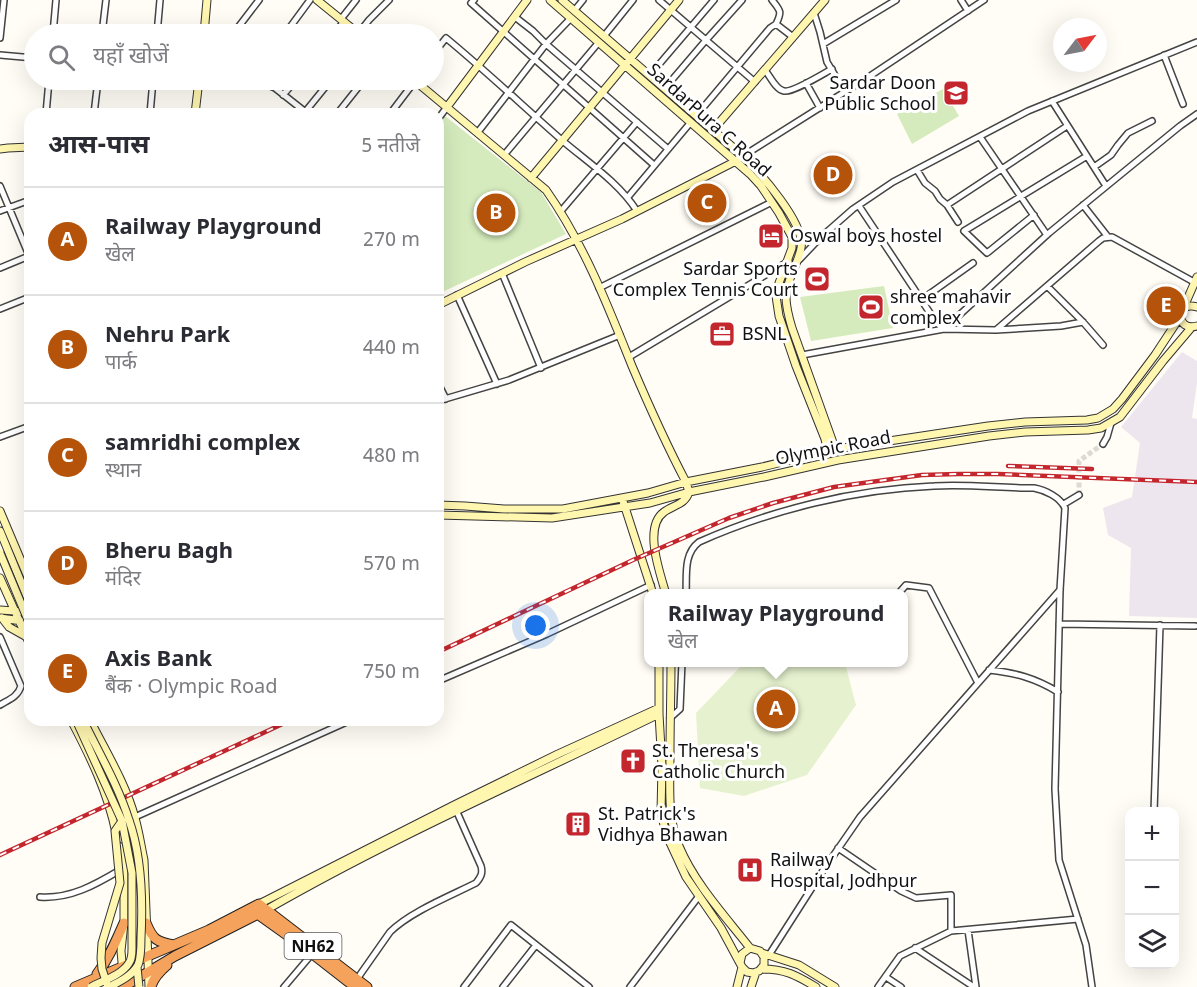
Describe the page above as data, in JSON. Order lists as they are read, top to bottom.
{
  "streets": {
    "highway": ["NH62"],
    "street": ["SardarPura C Road", "Olympic Road"]
  },
  "crossings": [
    ["SardarPura C Road", "Olympic Road"]
  ],
  "places": {
    "school or university": ["Sardar Doon Public School"],
    "hotel": ["Oswal boys hostel"],
    "sports": ["Sardar Sports Complex Tennis Court", "shree mahavir complex"],
    "office": ["BSNL"],
    "church": ["St. Theresa's Catholic Church"],
    "building": ["St. Patrick's Vidhya Bhawan"],
    "hospital": ["Railway Hospital, Jodhpur"]
  },
  "north": "top right",
  "page": {
    "search": "यहाँ खोजें",
    "heading": ["आस-पास", "5 नतीजे"],
    "pins": [
      "D",
      "C",
      "B",
      "E",
      "A"
    ],
    "list": [
      {
        "mark": "A",
        "name": "Railway Playground",
        "note": "खेल",
        "value": "270 m"
      },
      {
        "mark": "B",
        "name": "Nehru Park",
        "note": "पार्क",
        "value": "440 m"
      },
      {
        "mark": "C",
        "name": "samridhi complex",
        "note": "स्थान",
        "value": "480 m"
      },
      {
        "mark": "D",
        "name": "Bheru Bagh",
        "note": "मंदिर",
        "value": "570 m"
      },
      {
        "mark": "E",
        "name": "Axis Bank",
        "note": "बैंक · Olympic Road",
        "value": "750 m"
      }
    ],
    "popup": ["Railway Playground", "खेल"],
    "map_buttons": ["+", "−"]
  }
}
